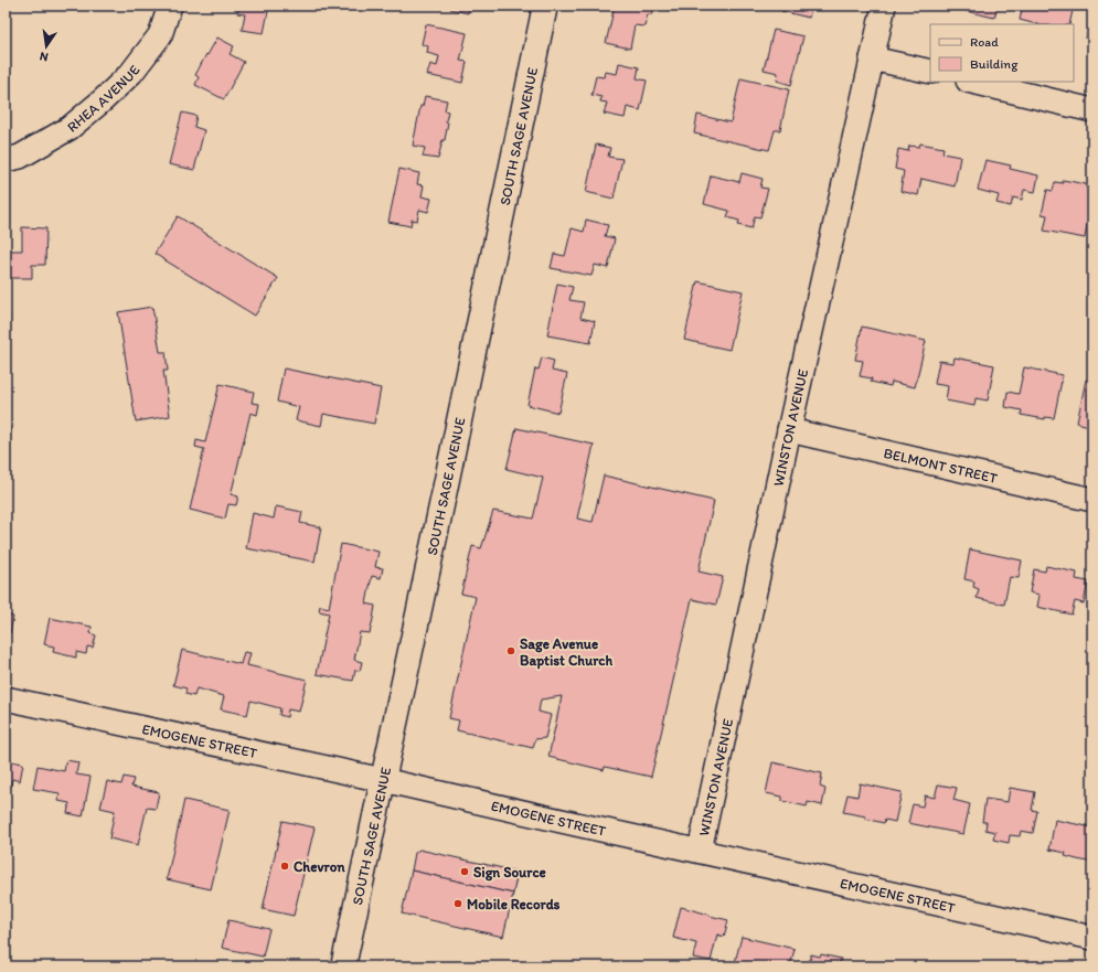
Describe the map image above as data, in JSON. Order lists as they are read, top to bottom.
{
  "streets": {
    "street": [
      "RHEA AVENUE",
      "SOUTH SAGE AVENUE",
      "WINSTON AVENUE",
      "BELMONT STREET",
      "EMOGENE STREET"
    ]
  },
  "crossings": [
    ["SOUTH SAGE AVENUE", "EMOGENE STREET"],
    ["WINSTON AVENUE", "BELMONT STREET"],
    ["WINSTON AVENUE", "EMOGENE STREET"]
  ],
  "places": [
    "Sage Avenue Baptist Church",
    "Chevron",
    "Sign Source",
    "Mobile Records"
  ],
  "legend": ["Road", "Building"],
  "north": "bottom"
}
